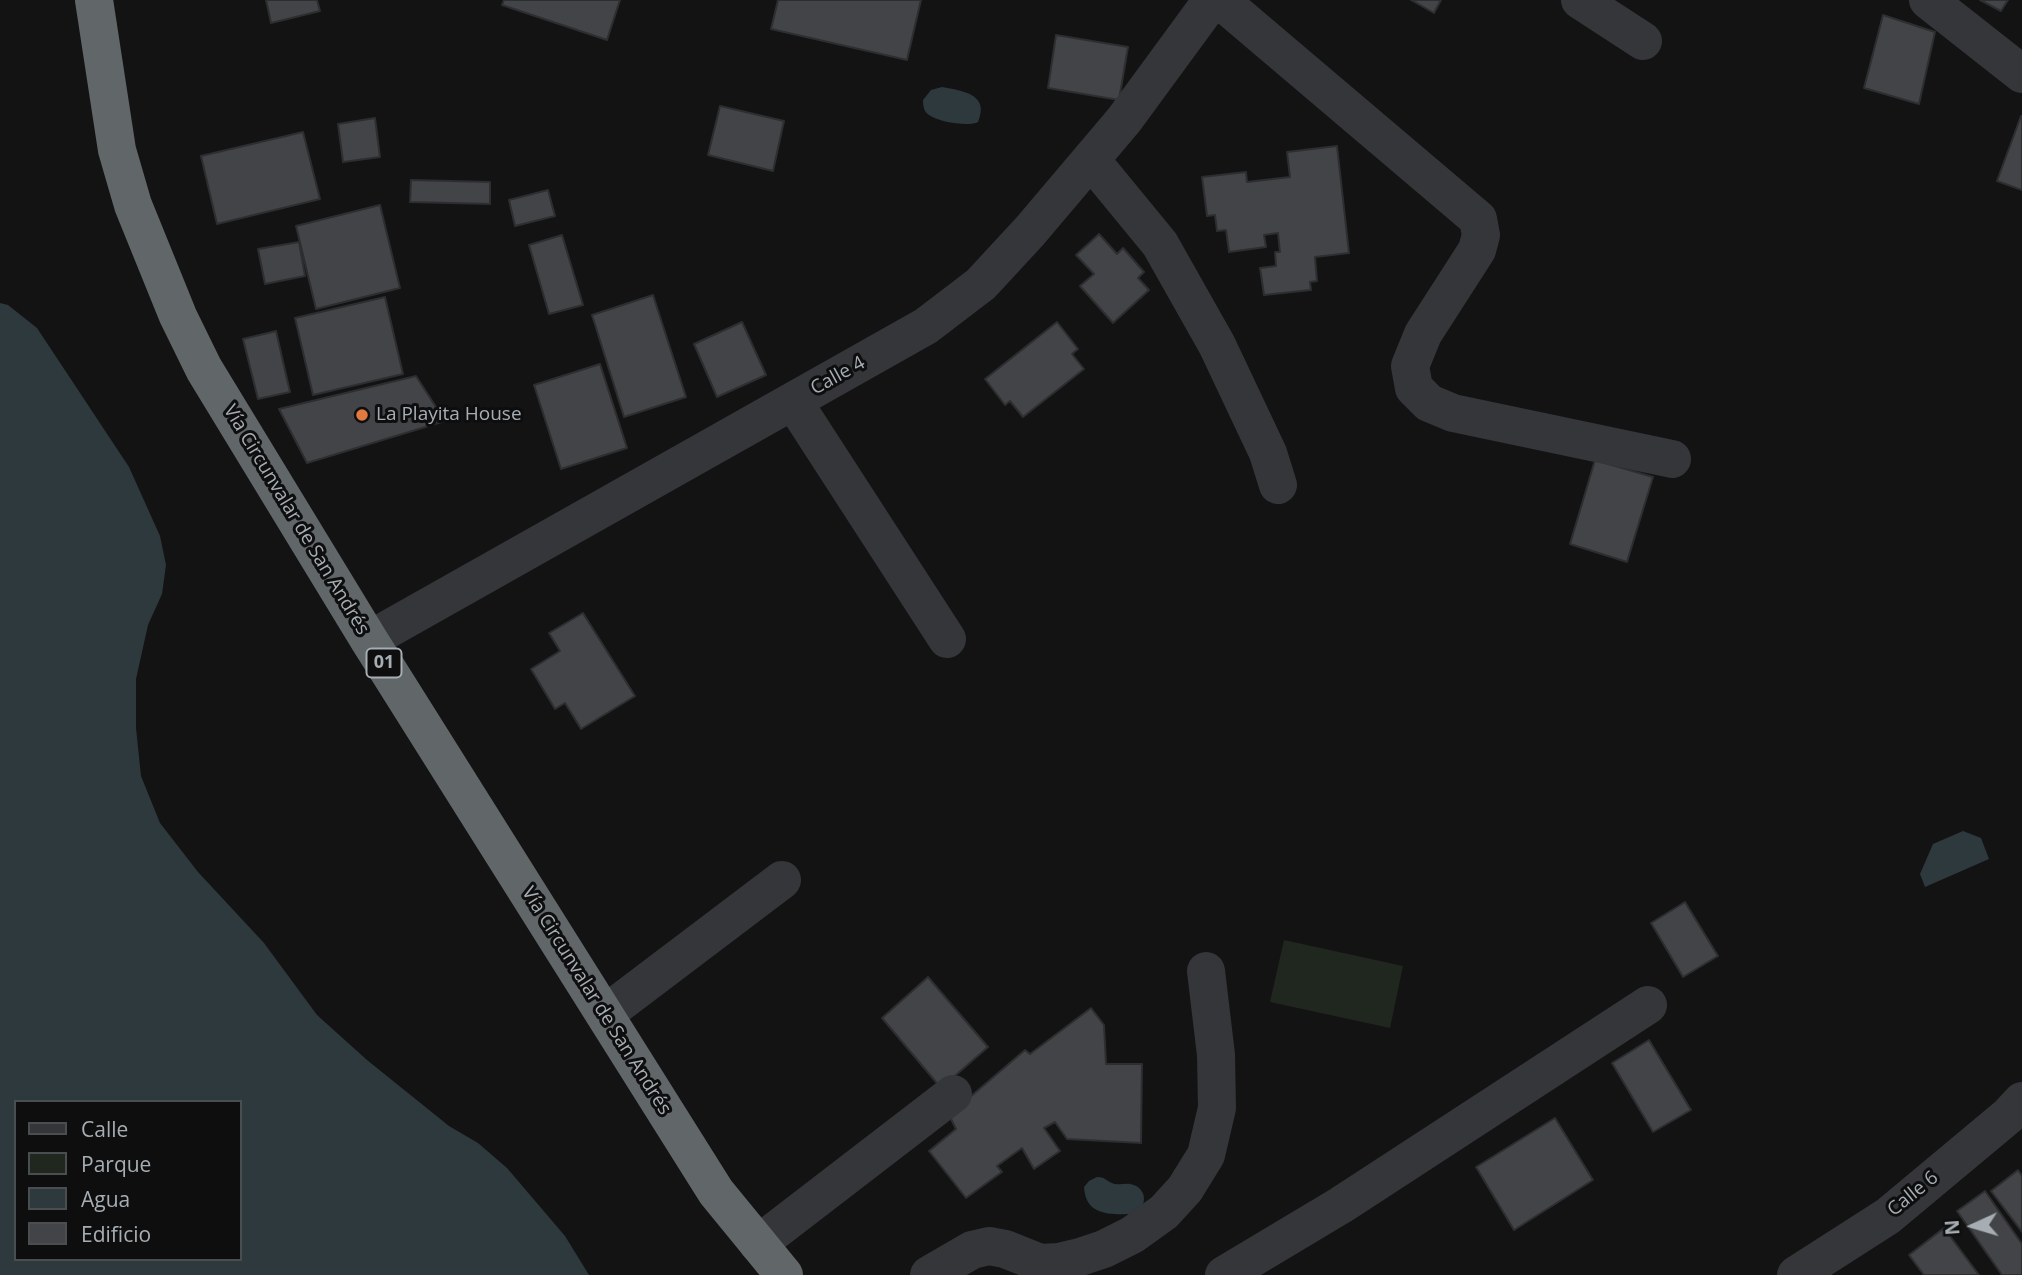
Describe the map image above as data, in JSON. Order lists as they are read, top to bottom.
{
  "streets": {
    "highway": ["Vía Circunvalar de San Andrés", "01"],
    "street": ["Calle 4", "Calle 6"]
  },
  "crossings": [
    ["Calle 4", "Vía Circunvalar de San Andrés"]
  ],
  "places": ["La Playita House"],
  "legend": [
    "Calle",
    "Parque",
    "Agua",
    "Edificio"
  ],
  "north": "left"
}
